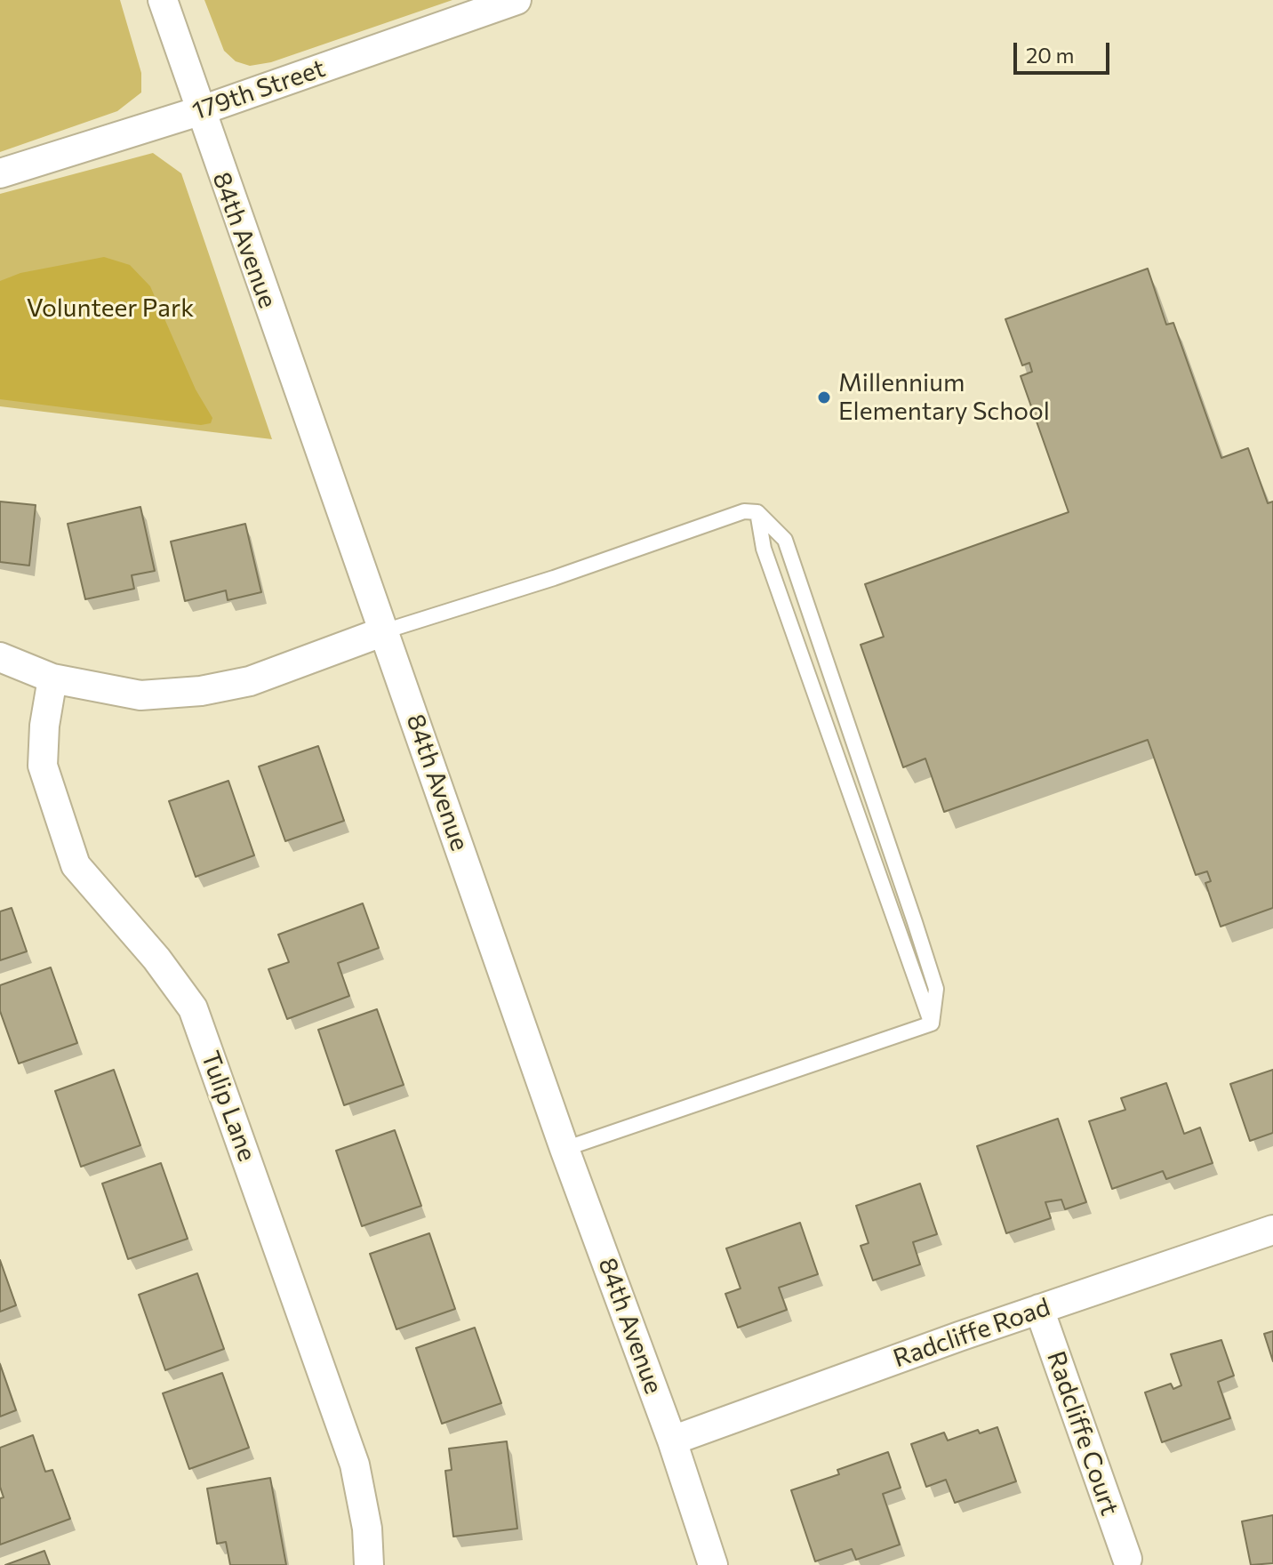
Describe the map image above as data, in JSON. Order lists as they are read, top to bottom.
{
  "streets": {
    "street": [
      "179th Street",
      "84th Avenue",
      "Tulip Lane",
      "Radcliffe Road",
      "Radcliffe Court"
    ]
  },
  "crossings": [
    ["179th Street", "84th Avenue"],
    ["84th Avenue", "Radcliffe Road"],
    ["Radcliffe Road", "Radcliffe Court"]
  ],
  "parks": ["Volunteer Park"],
  "places": ["Millennium Elementary School"],
  "scale_bar": "20 m"
}
